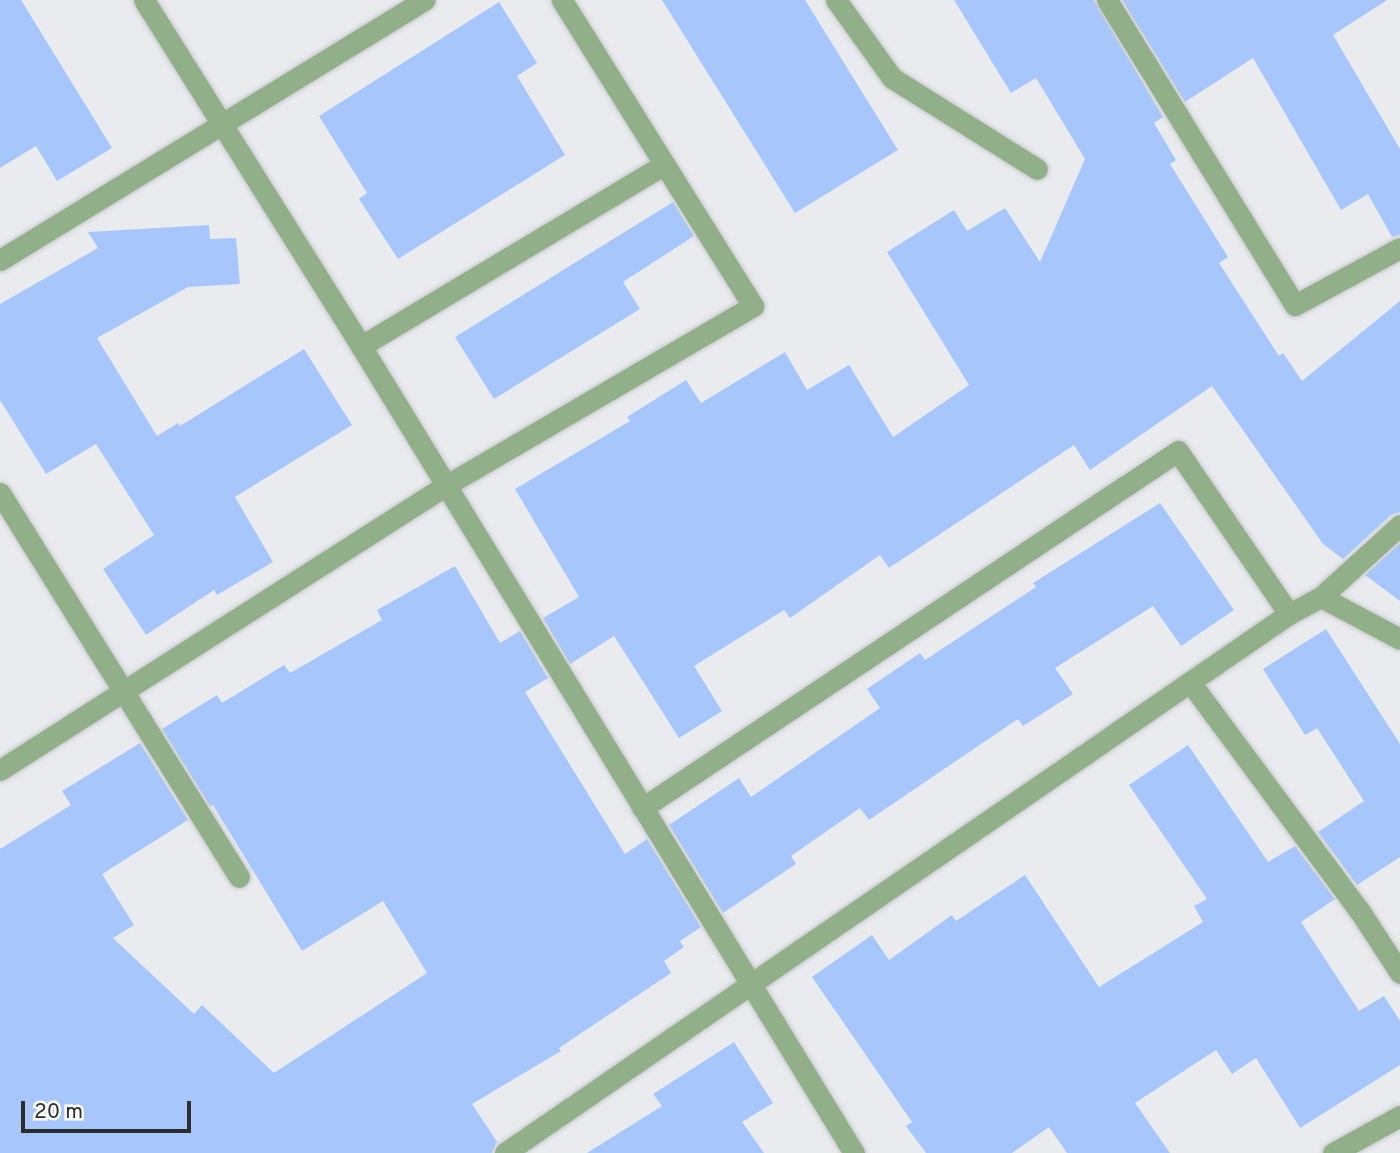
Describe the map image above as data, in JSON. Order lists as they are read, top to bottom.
{
  "scale_bar": "20 m"
}
